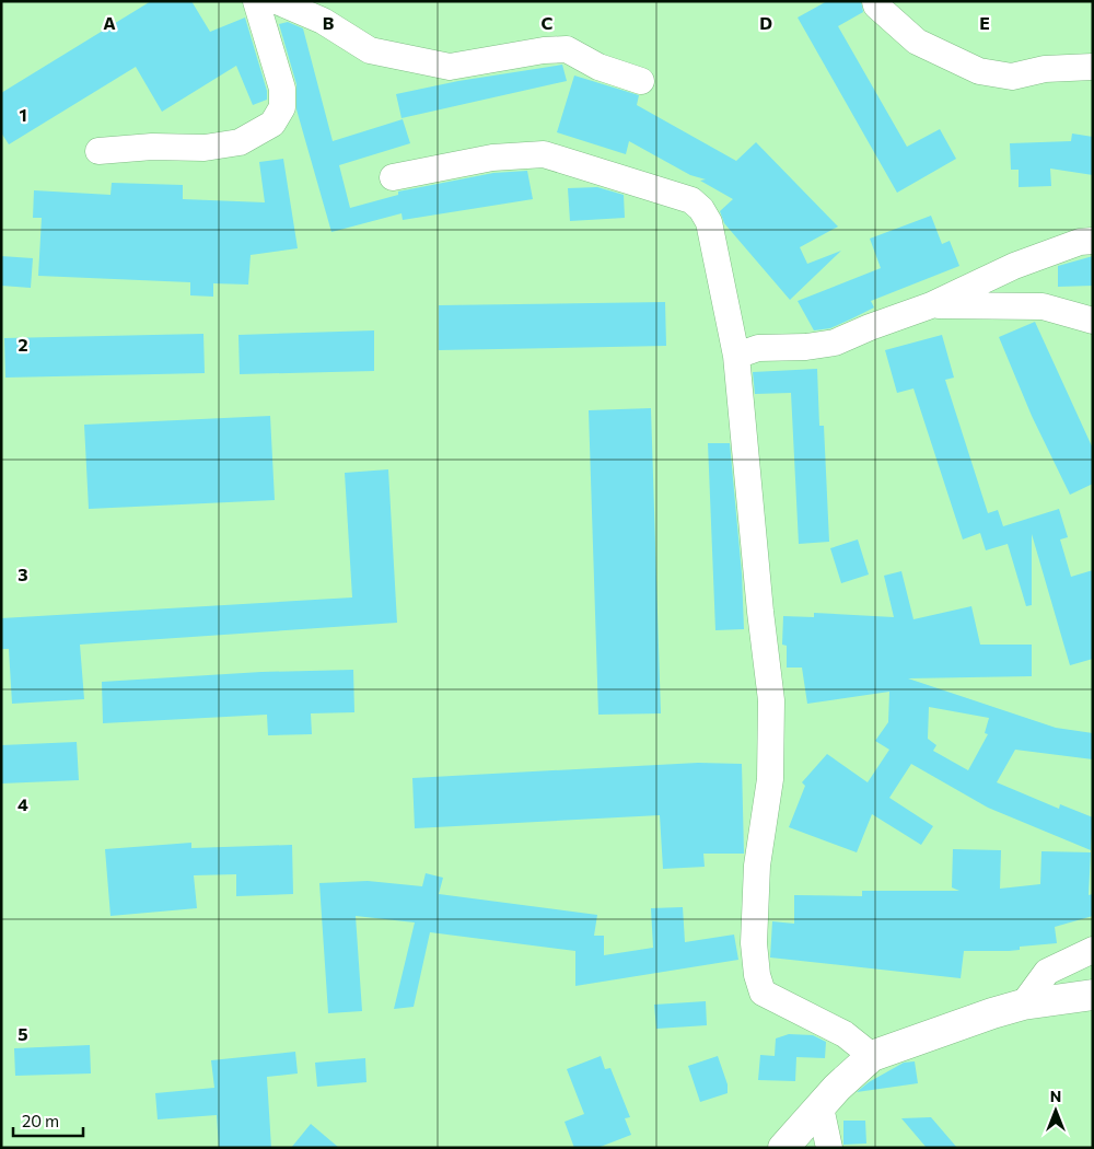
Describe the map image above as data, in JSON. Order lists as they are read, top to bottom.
{
  "scale_bar": "20 m",
  "north": "top",
  "grid": {
    "columns": [
      "A",
      "B",
      "C",
      "D",
      "E"
    ],
    "rows": [
      "1",
      "2",
      "3",
      "4",
      "5"
    ]
  }
}
